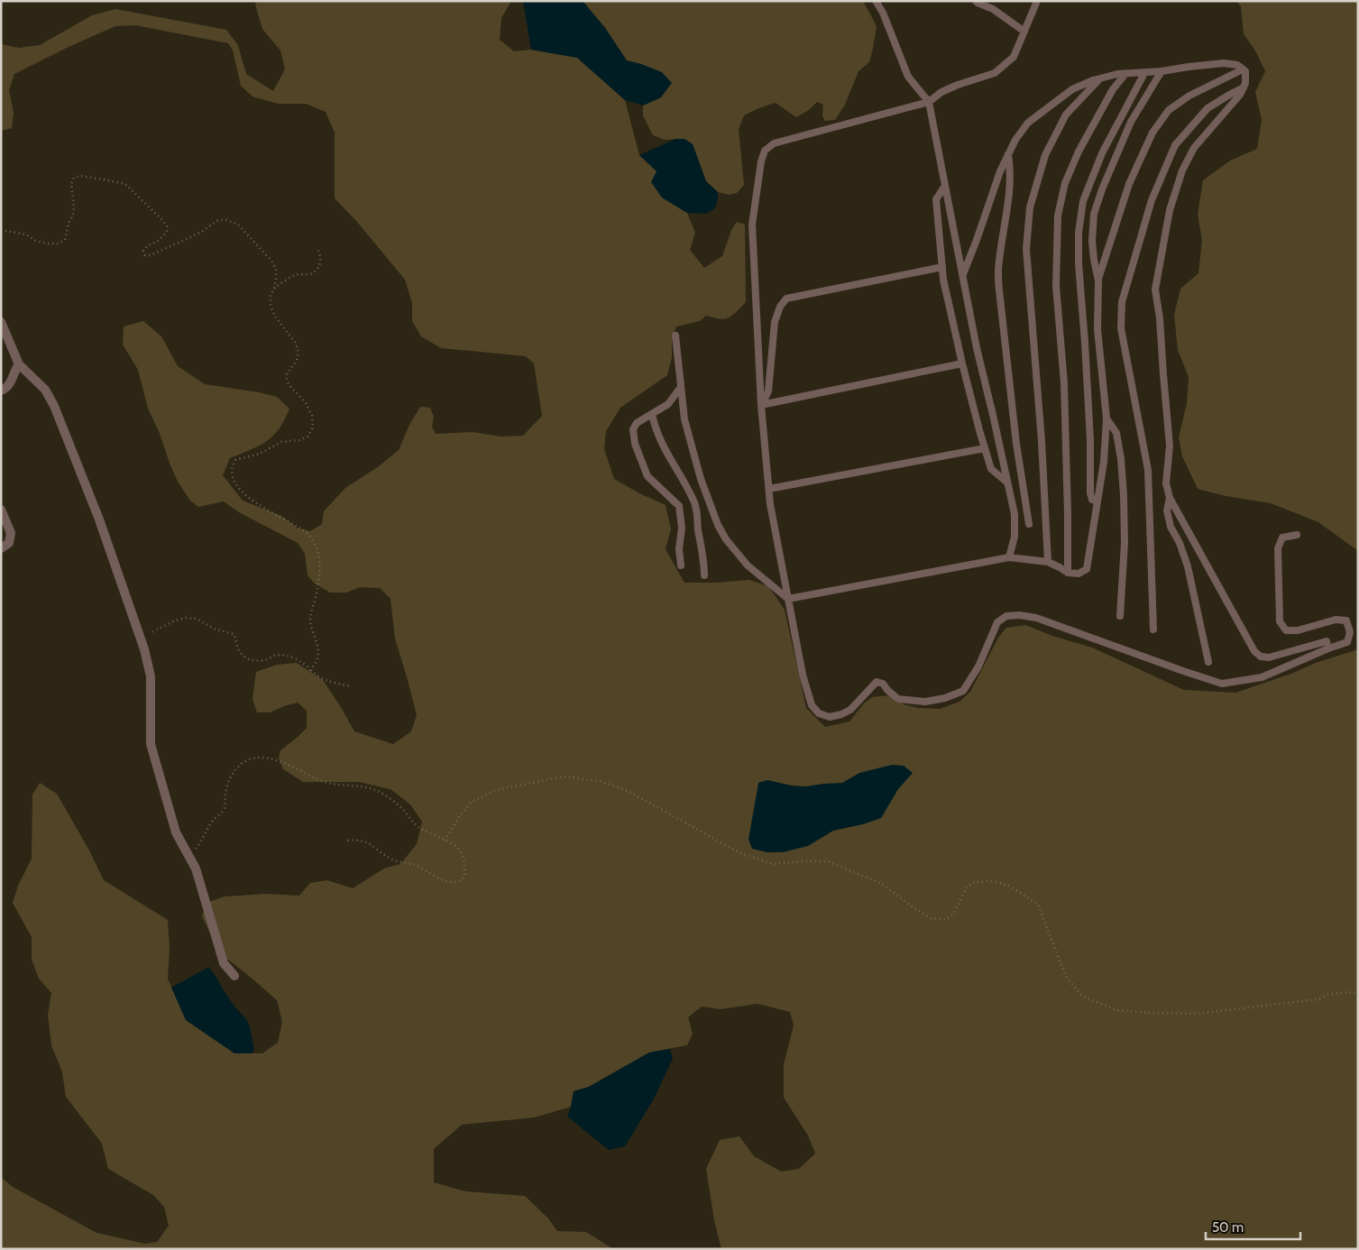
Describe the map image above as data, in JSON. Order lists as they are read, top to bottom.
{
  "scale_bar": "50 m"
}
